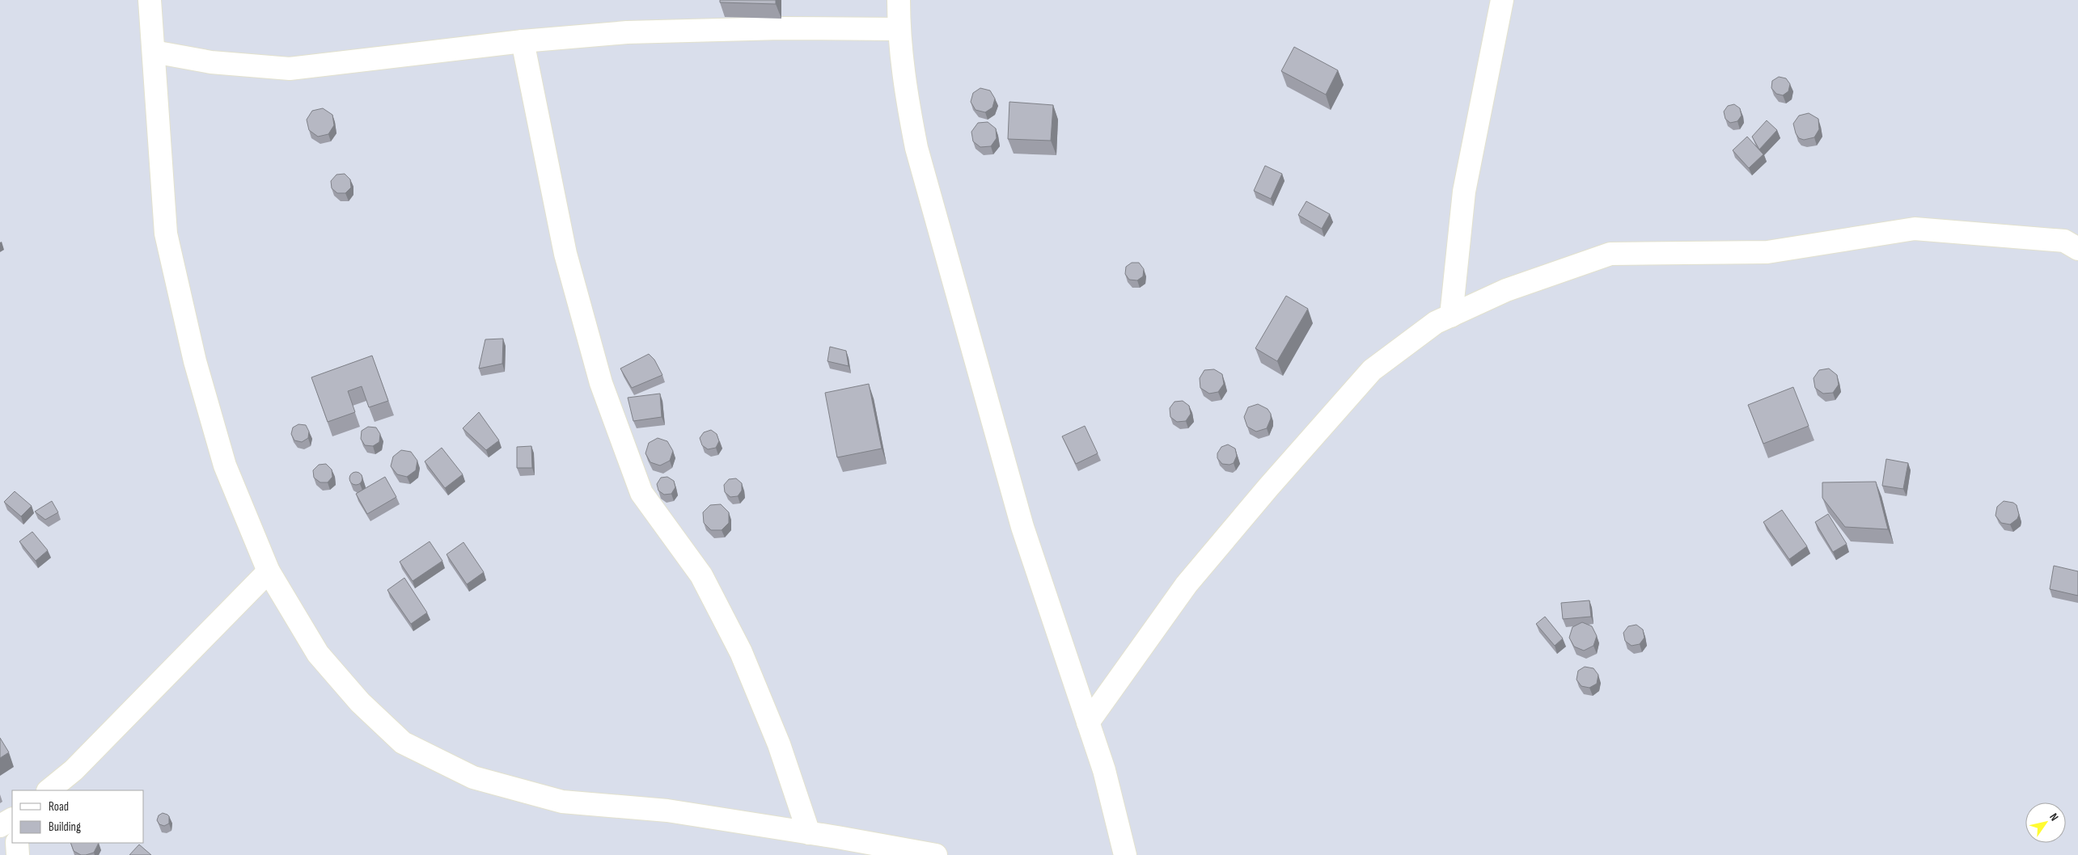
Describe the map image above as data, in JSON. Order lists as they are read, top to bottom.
{
  "legend": ["Road", "Building"],
  "north": "top right"
}
